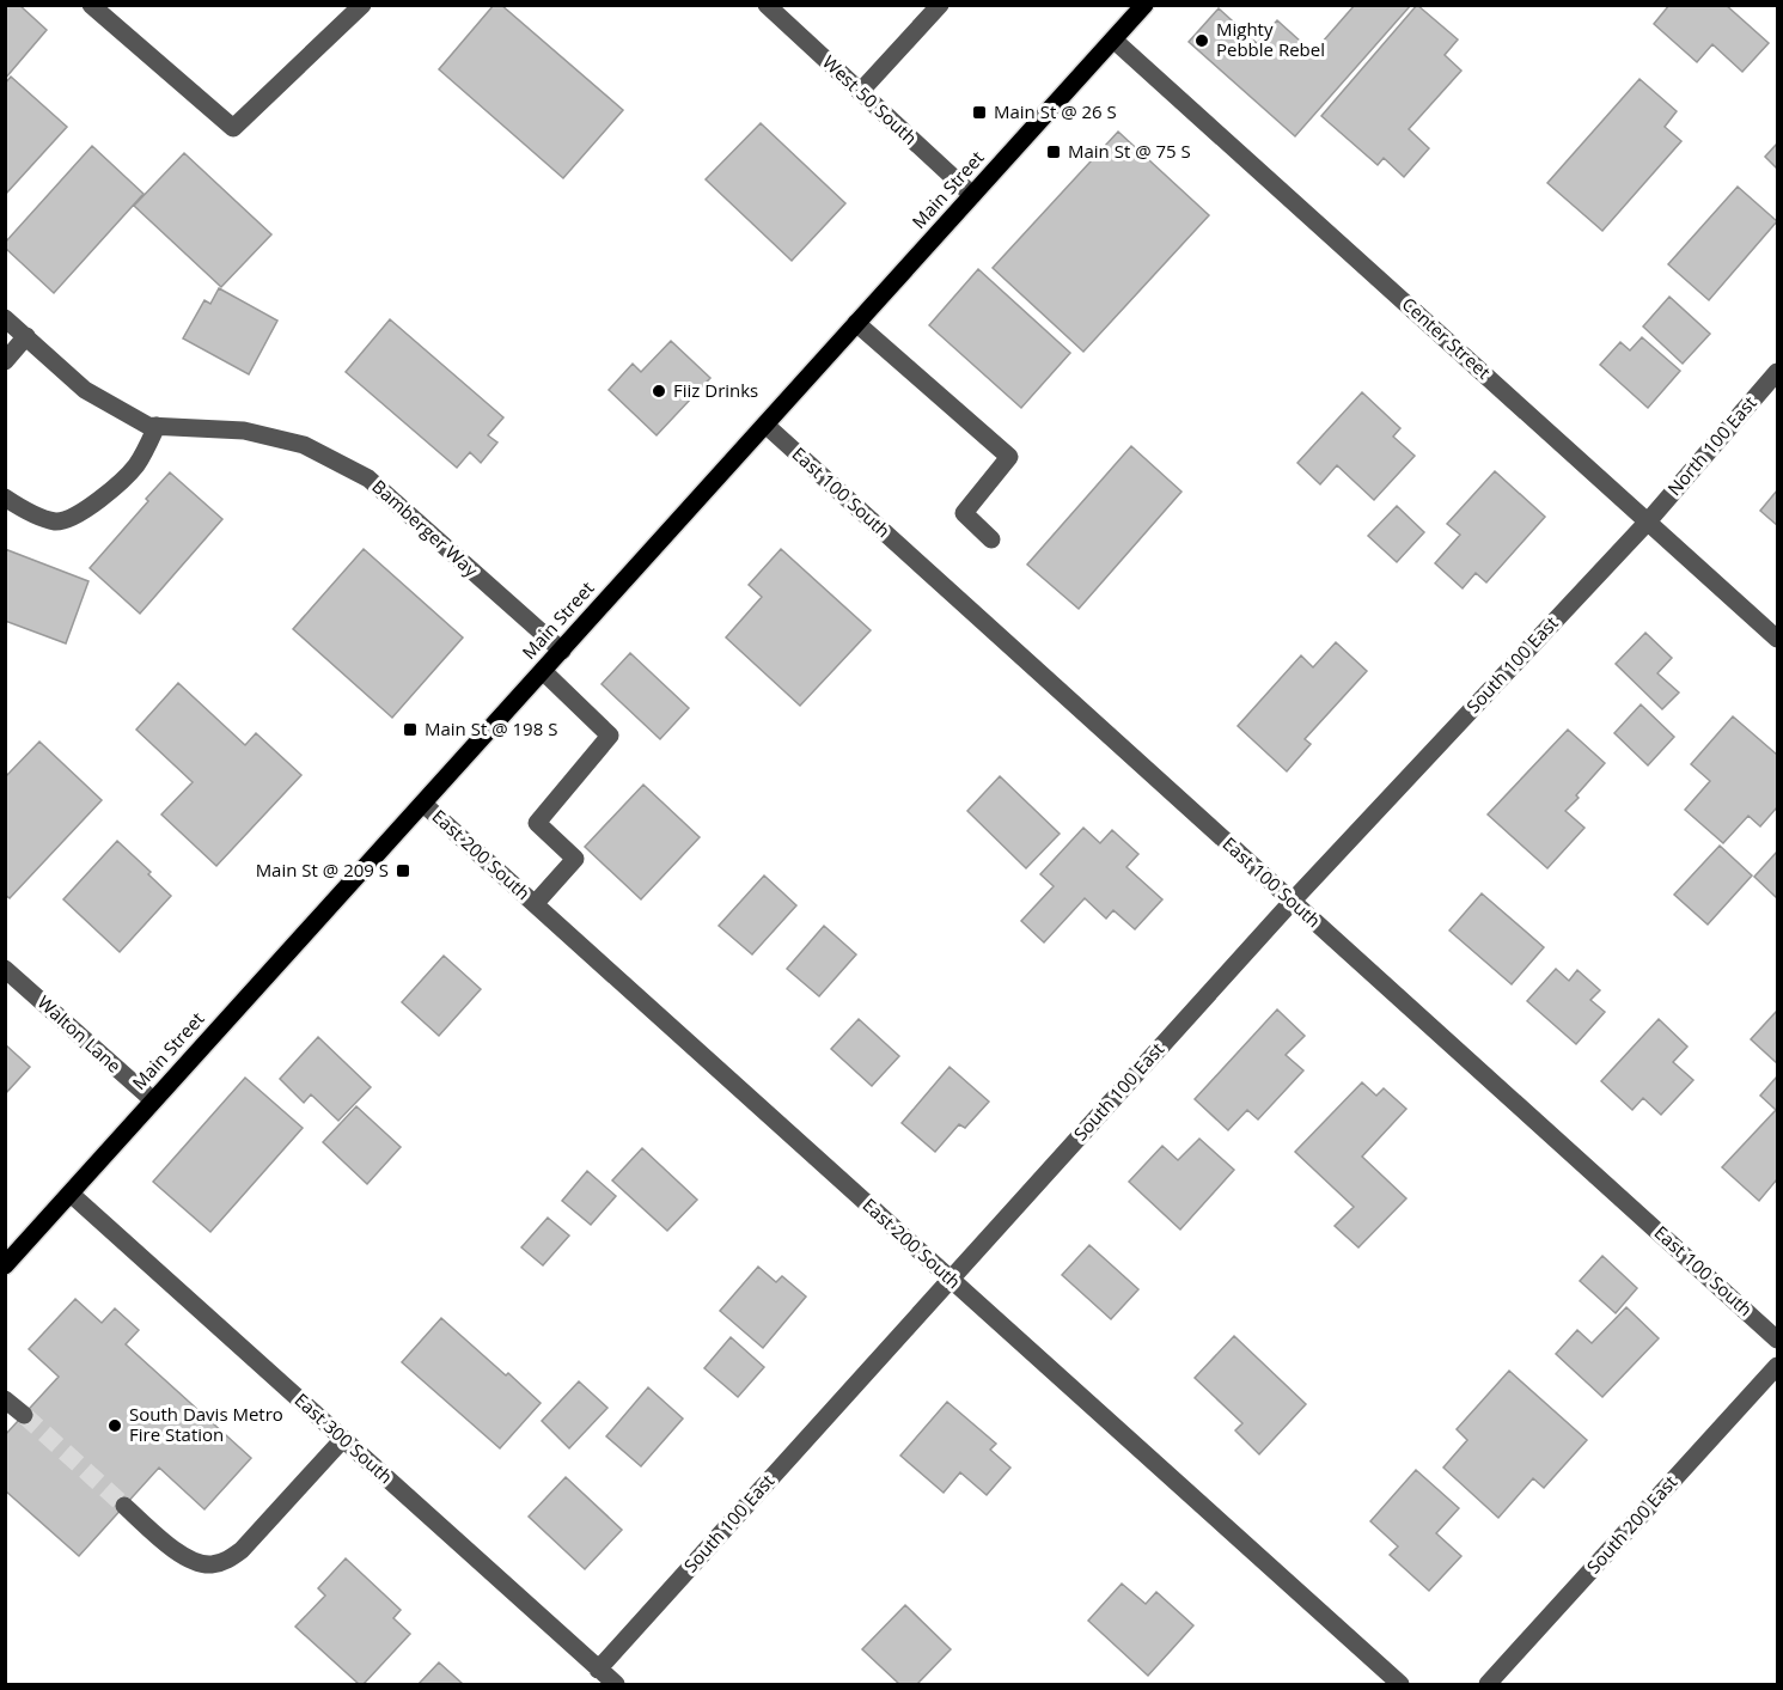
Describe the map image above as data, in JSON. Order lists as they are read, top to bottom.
{
  "streets": {
    "main road": ["Main Street"],
    "street": [
      "West 50 South",
      "Center Street",
      "North 100 East",
      "East 100 South",
      "Bamberger Way",
      "South 100 East",
      "East 200 South",
      "Walton Lane",
      "East 300 South",
      "South 200 East"
    ]
  },
  "crossings": [
    ["West 50 South", "Main Street"],
    ["Main Street", "Center Street"],
    ["Main Street", "East 100 South"],
    ["Main Street", "Bamberger Way"],
    ["Main Street", "East 200 South"],
    ["Main Street", "Walton Lane"],
    ["Main Street", "East 300 South"],
    ["Center Street", "North 100 East"],
    ["Center Street", "South 100 East"],
    ["North 100 East", "South 100 East"],
    ["East 100 South", "South 100 East"],
    ["South 100 East", "East 200 South"],
    ["South 100 East", "East 300 South"]
  ],
  "places": {
    "other": ["Mighty Pebble Rebel", "Fiiz Drinks", "South Davis Metro Fire Station"],
    "transit": [
      "Main St @ 26 S",
      "Main St @ 75 S",
      "Main St @ 198 S",
      "Main St @ 209 S"
    ]
  }
}
